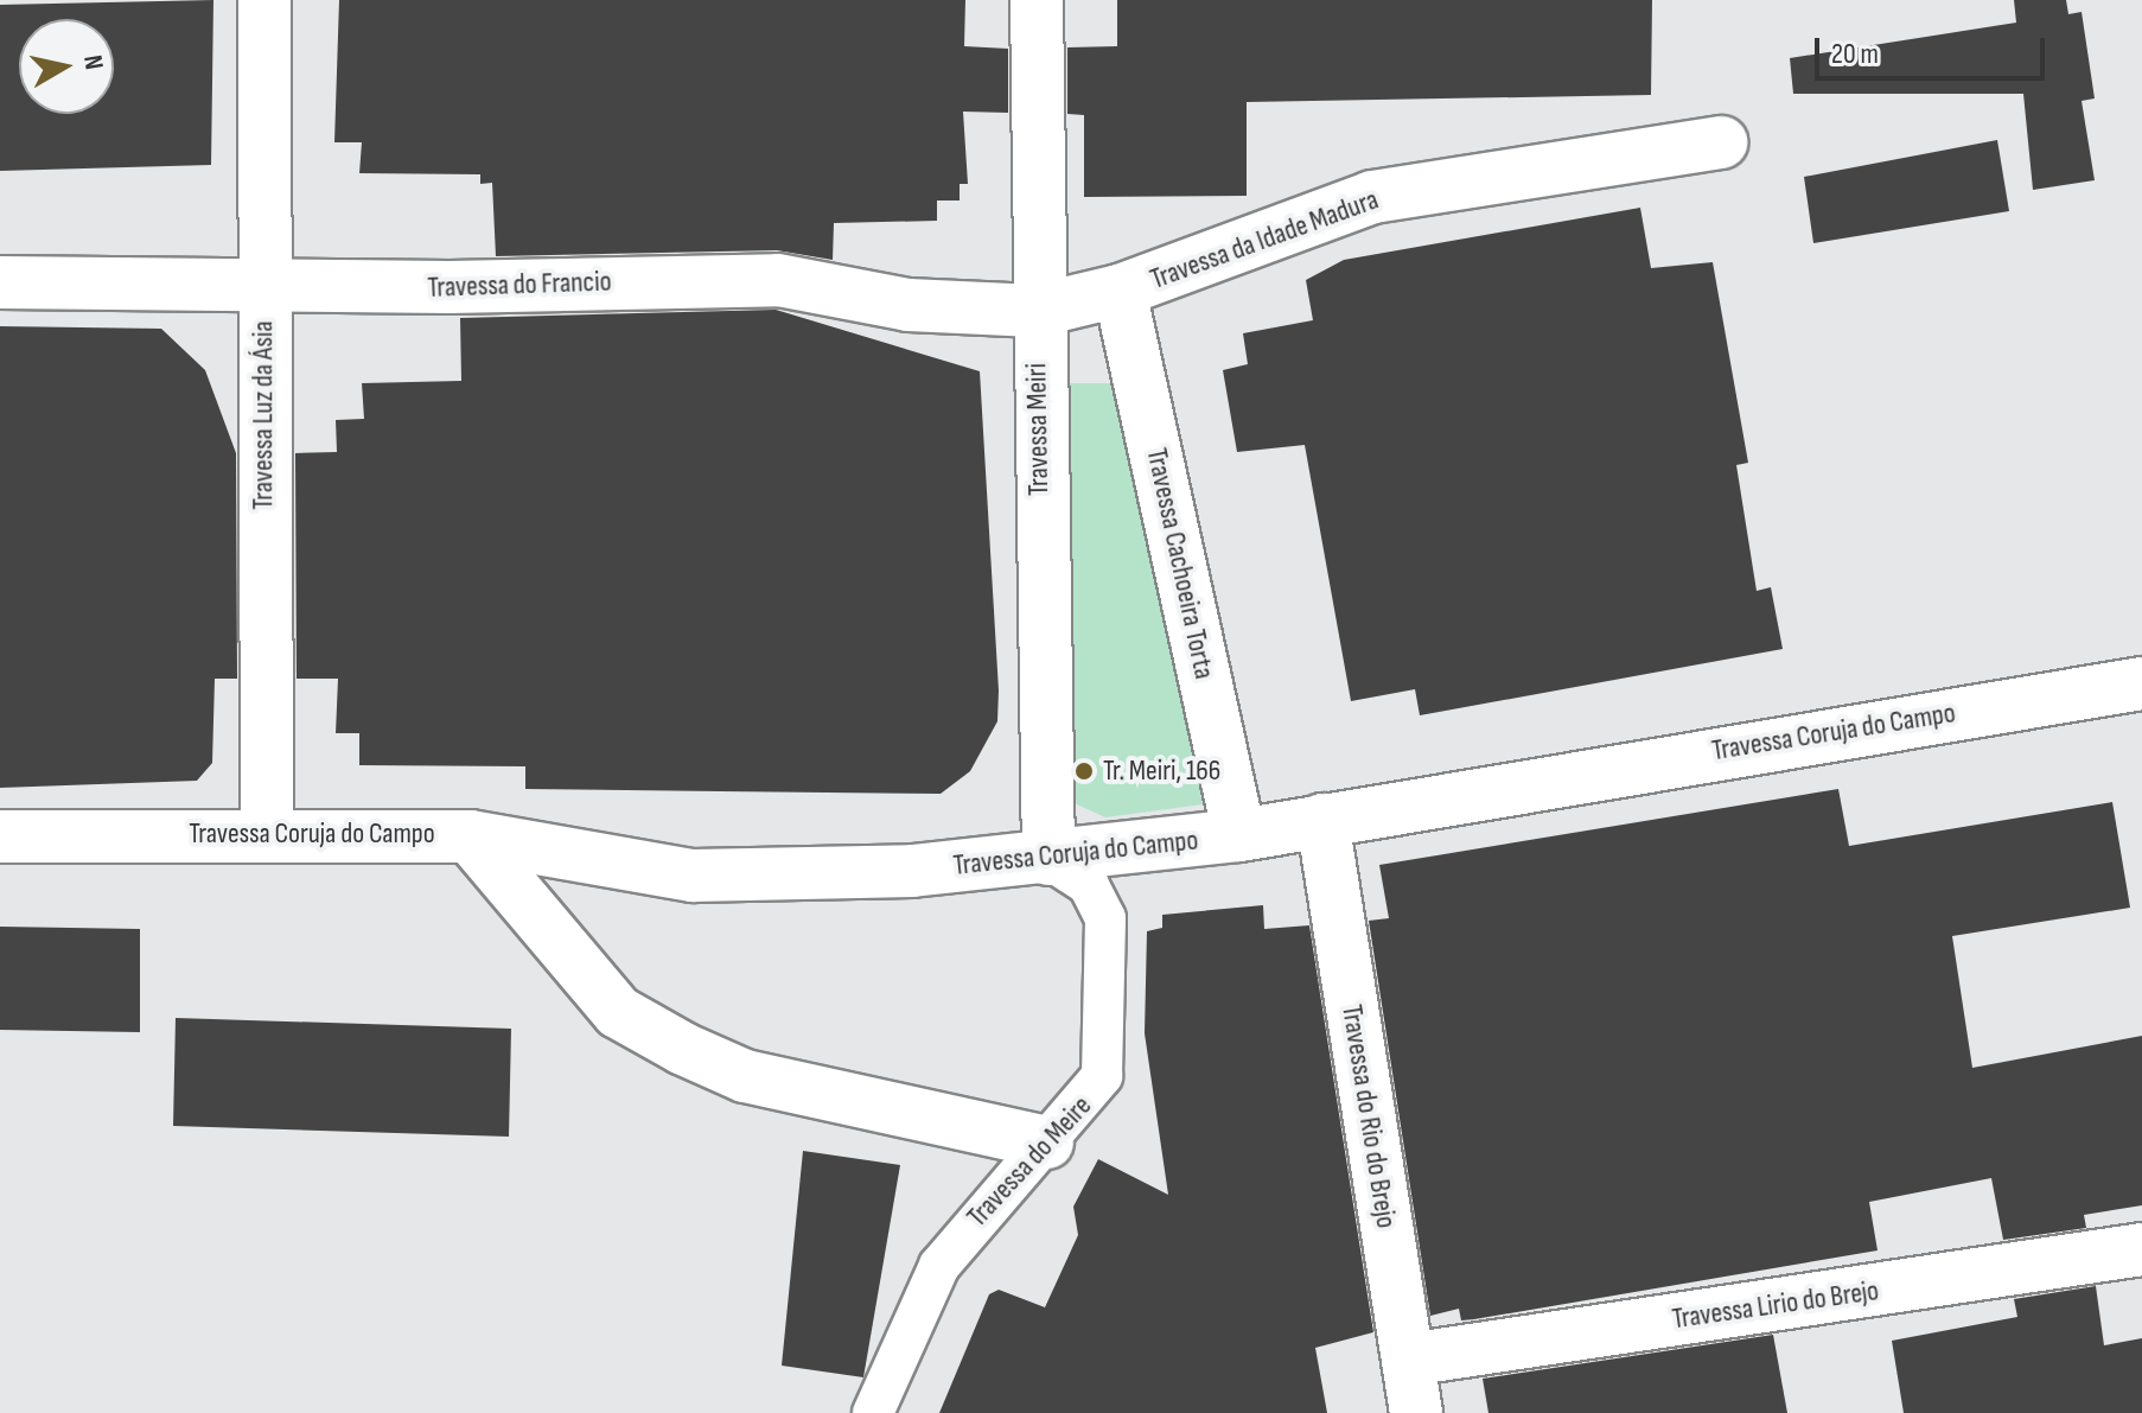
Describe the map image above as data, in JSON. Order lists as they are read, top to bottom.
{
  "streets": {
    "street": [
      "Travessa da Idade Madura",
      "Travessa do Francio",
      "Travessa Luz da Ásia",
      "Travessa Meiri",
      "Travessa Cachoeira Torta",
      "Travessa Coruja do Campo",
      "Travessa do Rio do Brejo",
      "Travessa Lirio do Brejo"
    ],
    "lane": ["Travessa do Meire"]
  },
  "crossings": [
    ["Travessa da Idade Madura", "Travessa do Francio"],
    ["Travessa da Idade Madura", "Travessa Meiri"],
    ["Travessa da Idade Madura", "Travessa Cachoeira Torta"],
    ["Travessa do Francio", "Travessa Luz da Ásia"],
    ["Travessa do Francio", "Travessa Meiri"],
    ["Travessa Luz da Ásia", "Travessa Coruja do Campo"],
    ["Travessa Meiri", "Travessa Coruja do Campo"],
    ["Travessa Meiri", "Travessa do Meire"],
    ["Travessa Cachoeira Torta", "Travessa Coruja do Campo"],
    ["Travessa Coruja do Campo", "Travessa do Rio do Brejo"],
    ["Travessa Coruja do Campo", "Travessa do Meire"],
    ["Travessa do Rio do Brejo", "Travessa Lirio do Brejo"]
  ],
  "places": ["Tr. Meiri, 166"],
  "scale_bar": "20 m",
  "north": "right"
}
